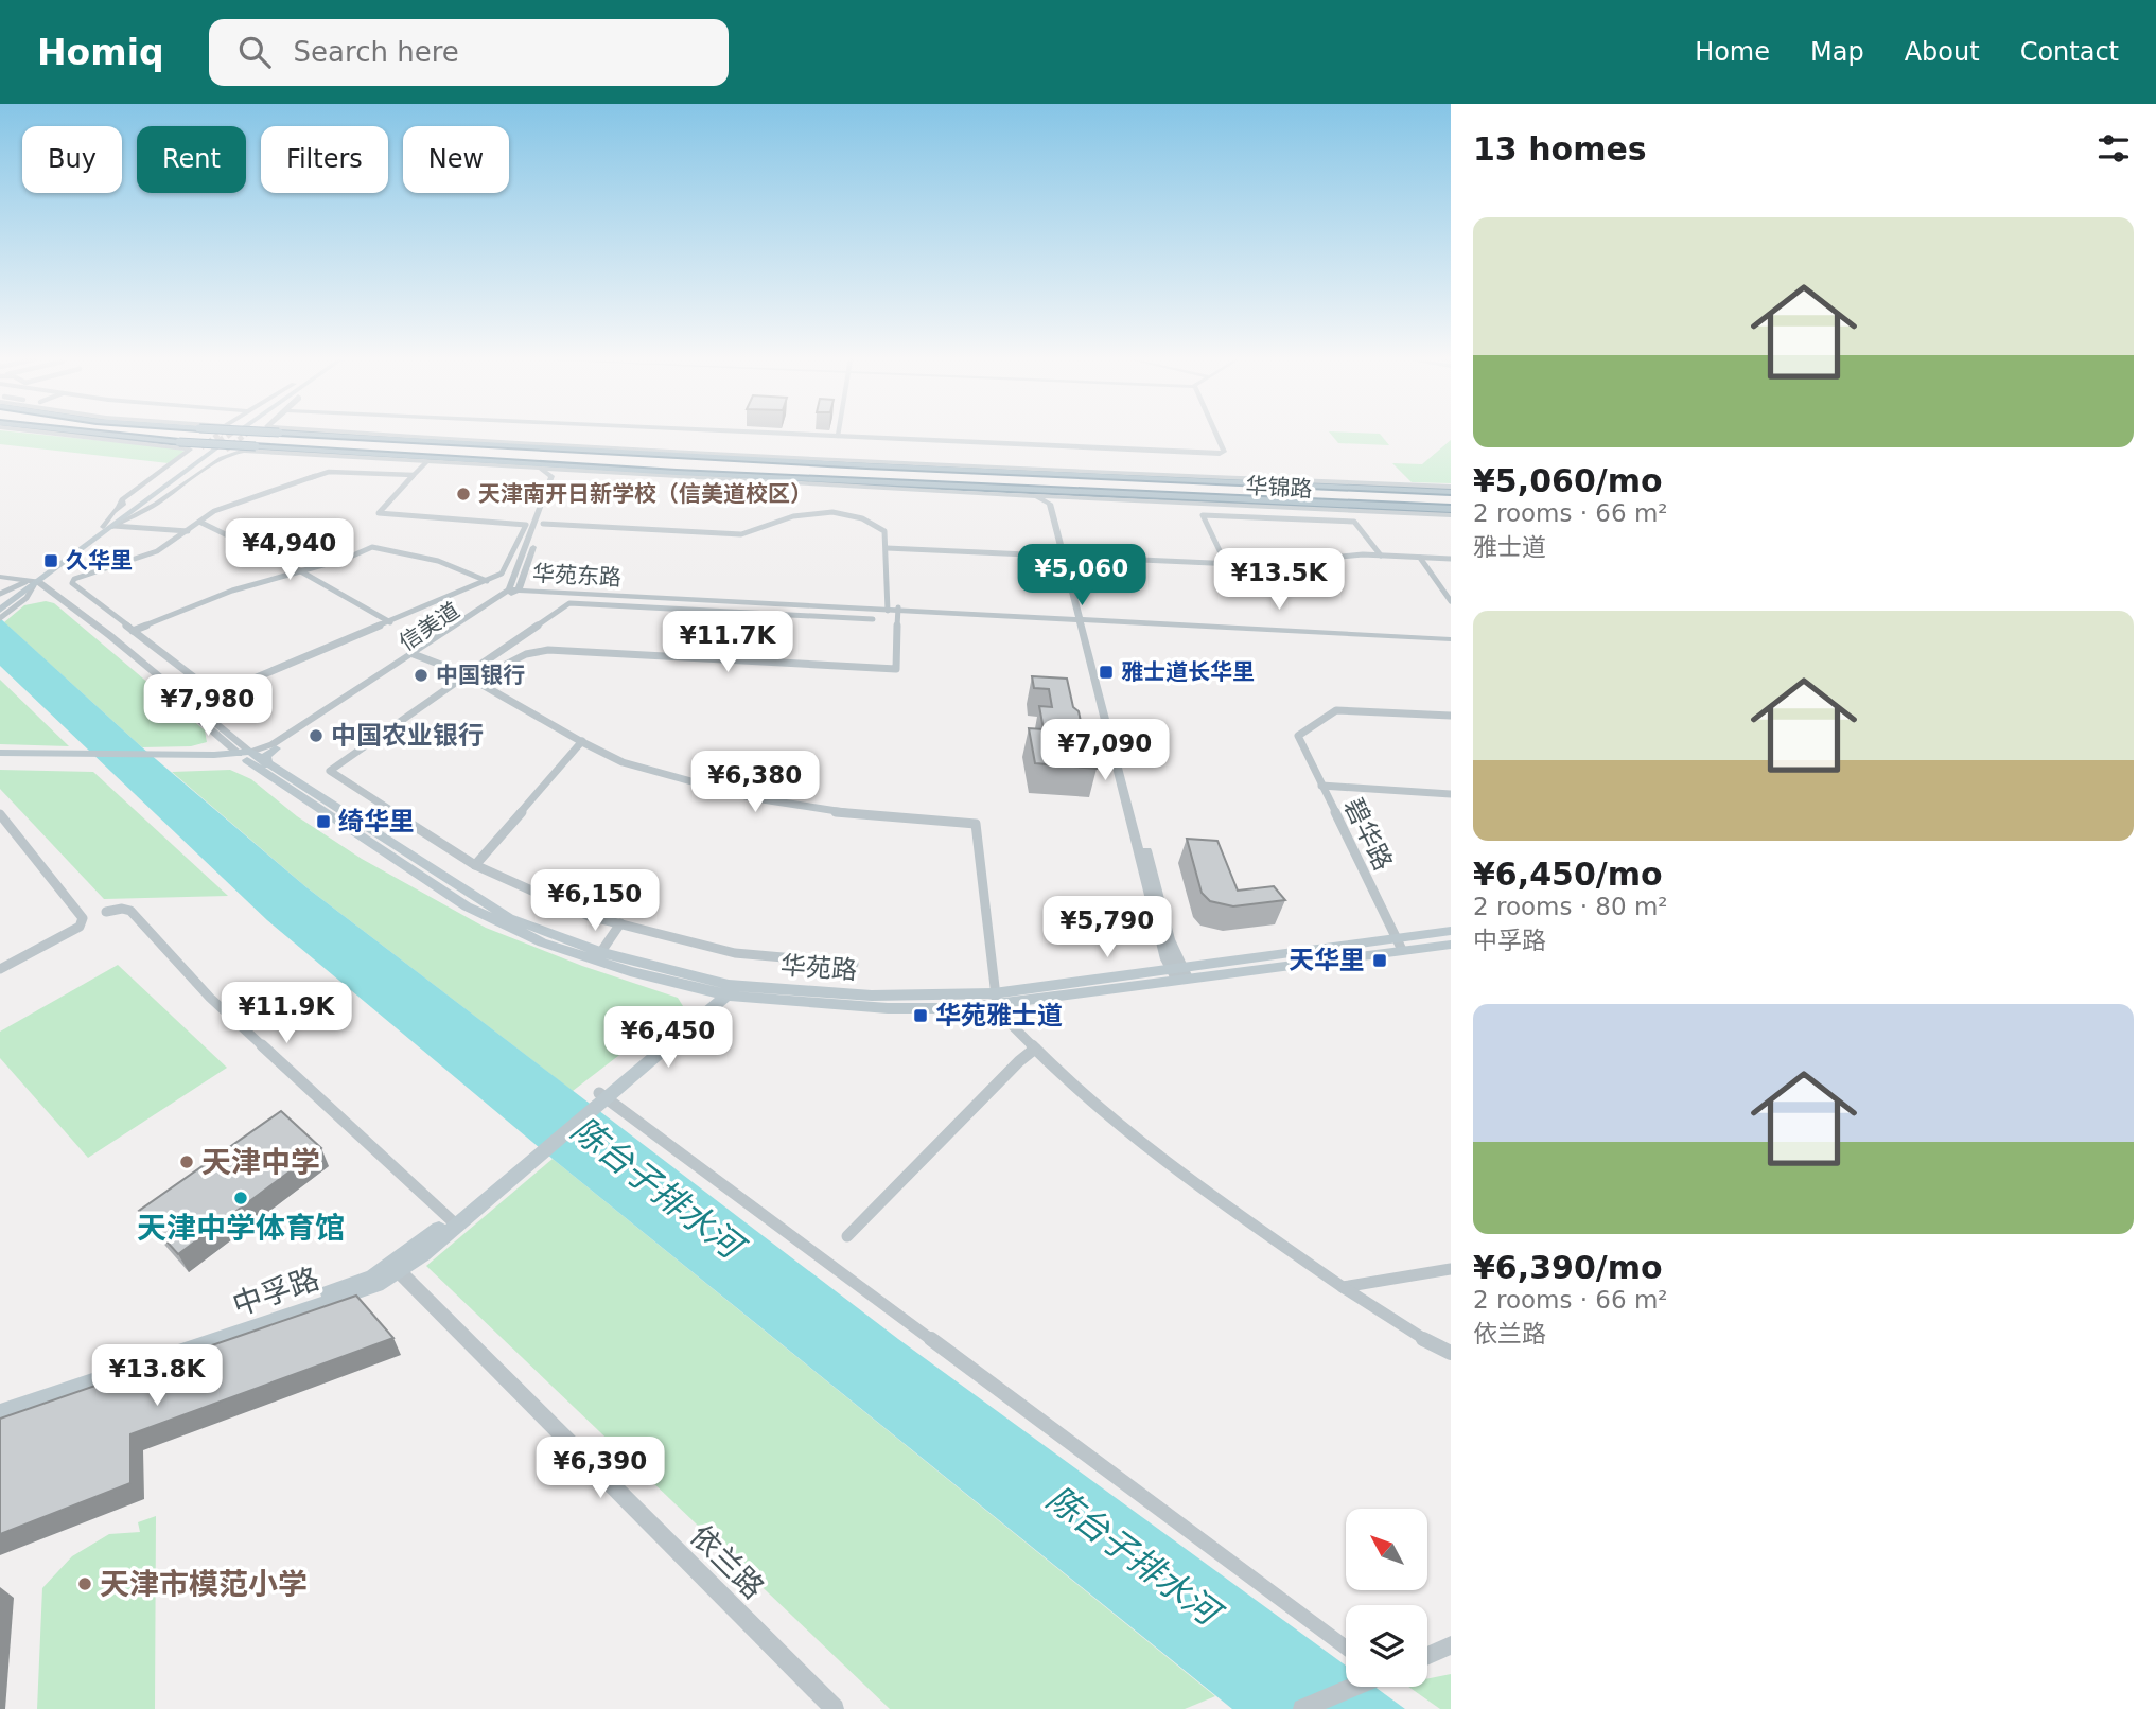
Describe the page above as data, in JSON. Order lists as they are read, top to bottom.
{
  "streets": {
    "main road": ["华苑路", "中孚路"],
    "street": [
      "华锦路",
      "华苑东路",
      "信美道",
      "碧华路",
      "依兰路"
    ]
  },
  "crossings": [
    ["华苑东路", "信美道"],
    ["中孚路", "依兰路"]
  ],
  "water": ["陈台子排水河"],
  "places": {
    "other": [
      "天津南开日新学校（信美道校区）",
      "中国银行",
      "中国农业银行",
      "天津中学",
      "天津中学体育馆",
      "天津市模范小学"
    ],
    "transit": [
      "久华里",
      "雅士道长华里",
      "绮华里",
      "天华里",
      "华苑雅士道"
    ]
  },
  "north": "top left",
  "page": {
    "header": "Homiq",
    "search": "Search here",
    "nav": [
      "Home",
      "Map",
      "About",
      "Contact"
    ],
    "heading": "13 homes",
    "chip": [
      "Buy",
      "Rent",
      "Filters",
      "New"
    ],
    "list": [
      {
        "name": "¥5,060/mo",
        "note": "2 rooms · 66 m² · 雅士道"
      },
      {
        "name": "¥6,450/mo",
        "note": "2 rooms · 80 m² · 中孚路"
      },
      {
        "name": "¥6,390/mo",
        "note": "2 rooms · 66 m² · 依兰路"
      }
    ],
    "price": [
      "¥4,940",
      "¥5,060",
      "¥13.5K",
      "¥11.7K",
      "¥7,980",
      "¥7,090",
      "¥6,380",
      "¥6,150",
      "¥5,790",
      "¥11.9K",
      "¥6,450",
      "¥13.8K",
      "¥6,390"
    ]
  }
}
